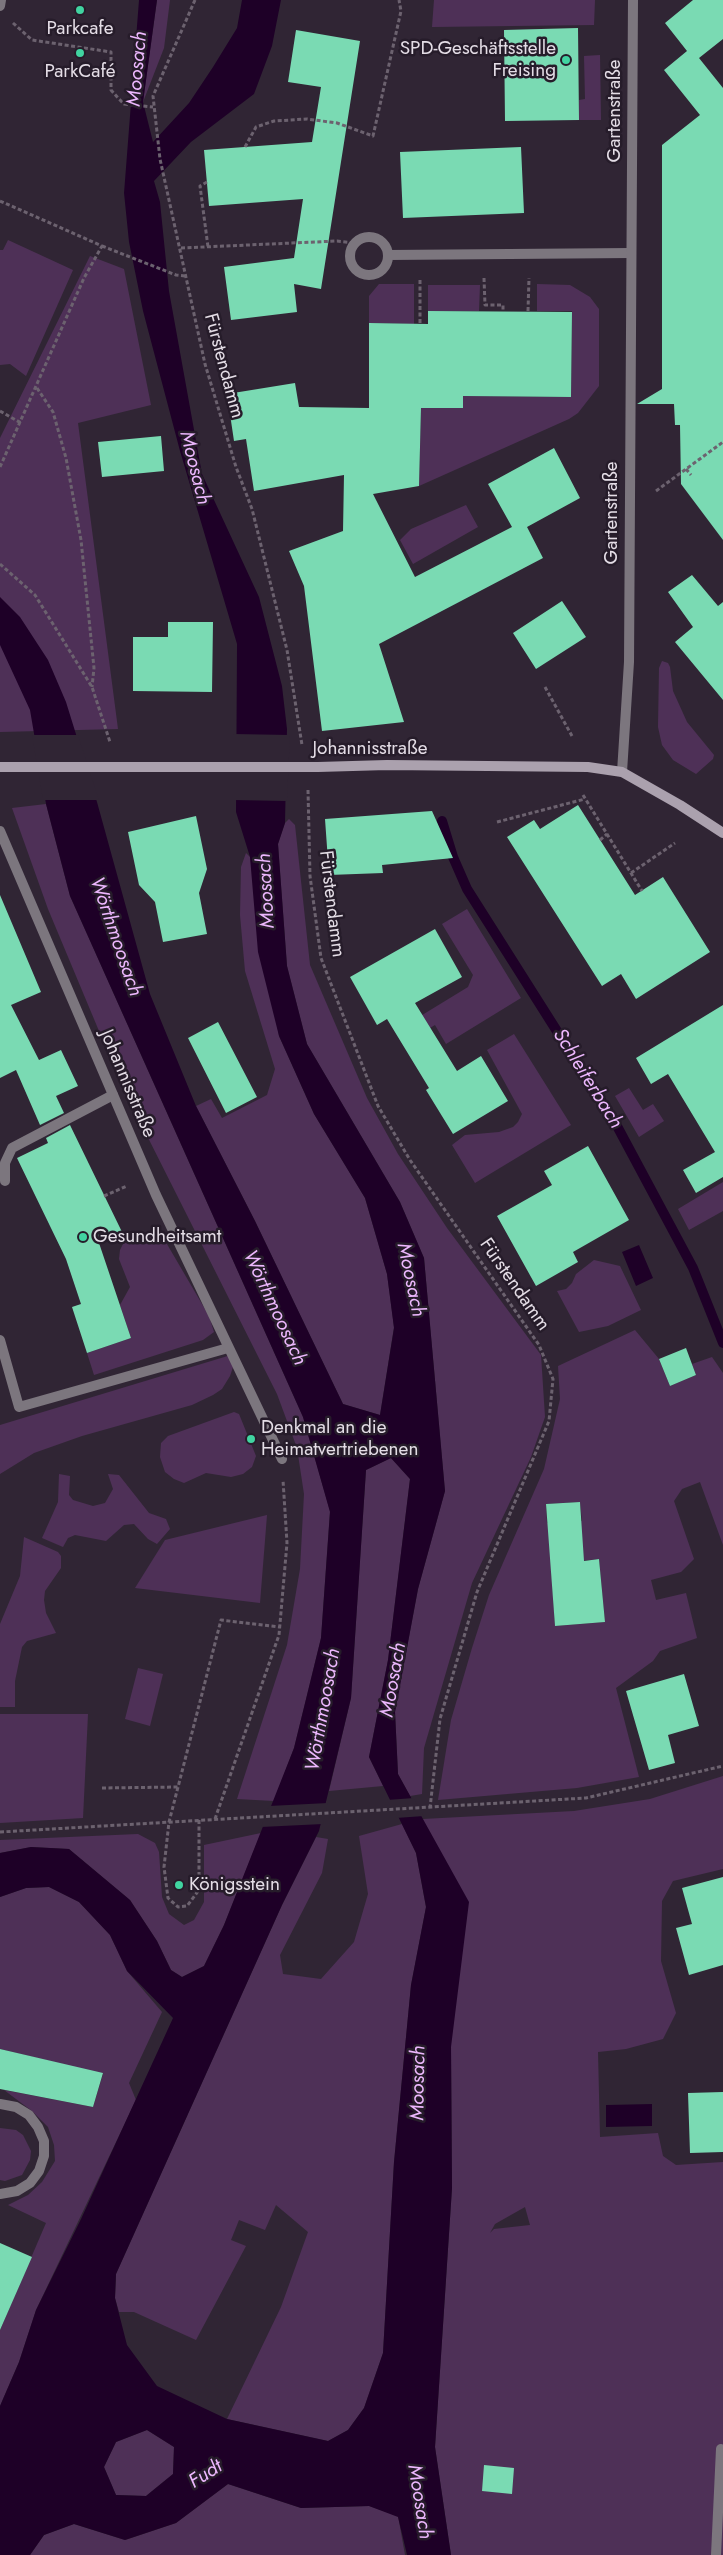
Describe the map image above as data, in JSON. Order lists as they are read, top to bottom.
{
  "streets": {
    "main road": ["Johannisstraße"],
    "street": ["Gartenstraße"],
    "path": ["Fürstendamm"]
  },
  "crossings": [
    ["Gartenstraße", "Johannisstraße"]
  ],
  "water": [
    "Moosach",
    "Wörthmoosach",
    "Schleiferbach",
    "Fudt"
  ],
  "places": [
    "Parkcafe",
    "ParkCafé",
    "SPD-Geschäftsstelle Freising",
    "Gesundheitsamt",
    "Denkmal an die Heimatvertriebenen",
    "Königsstein"
  ]
}
